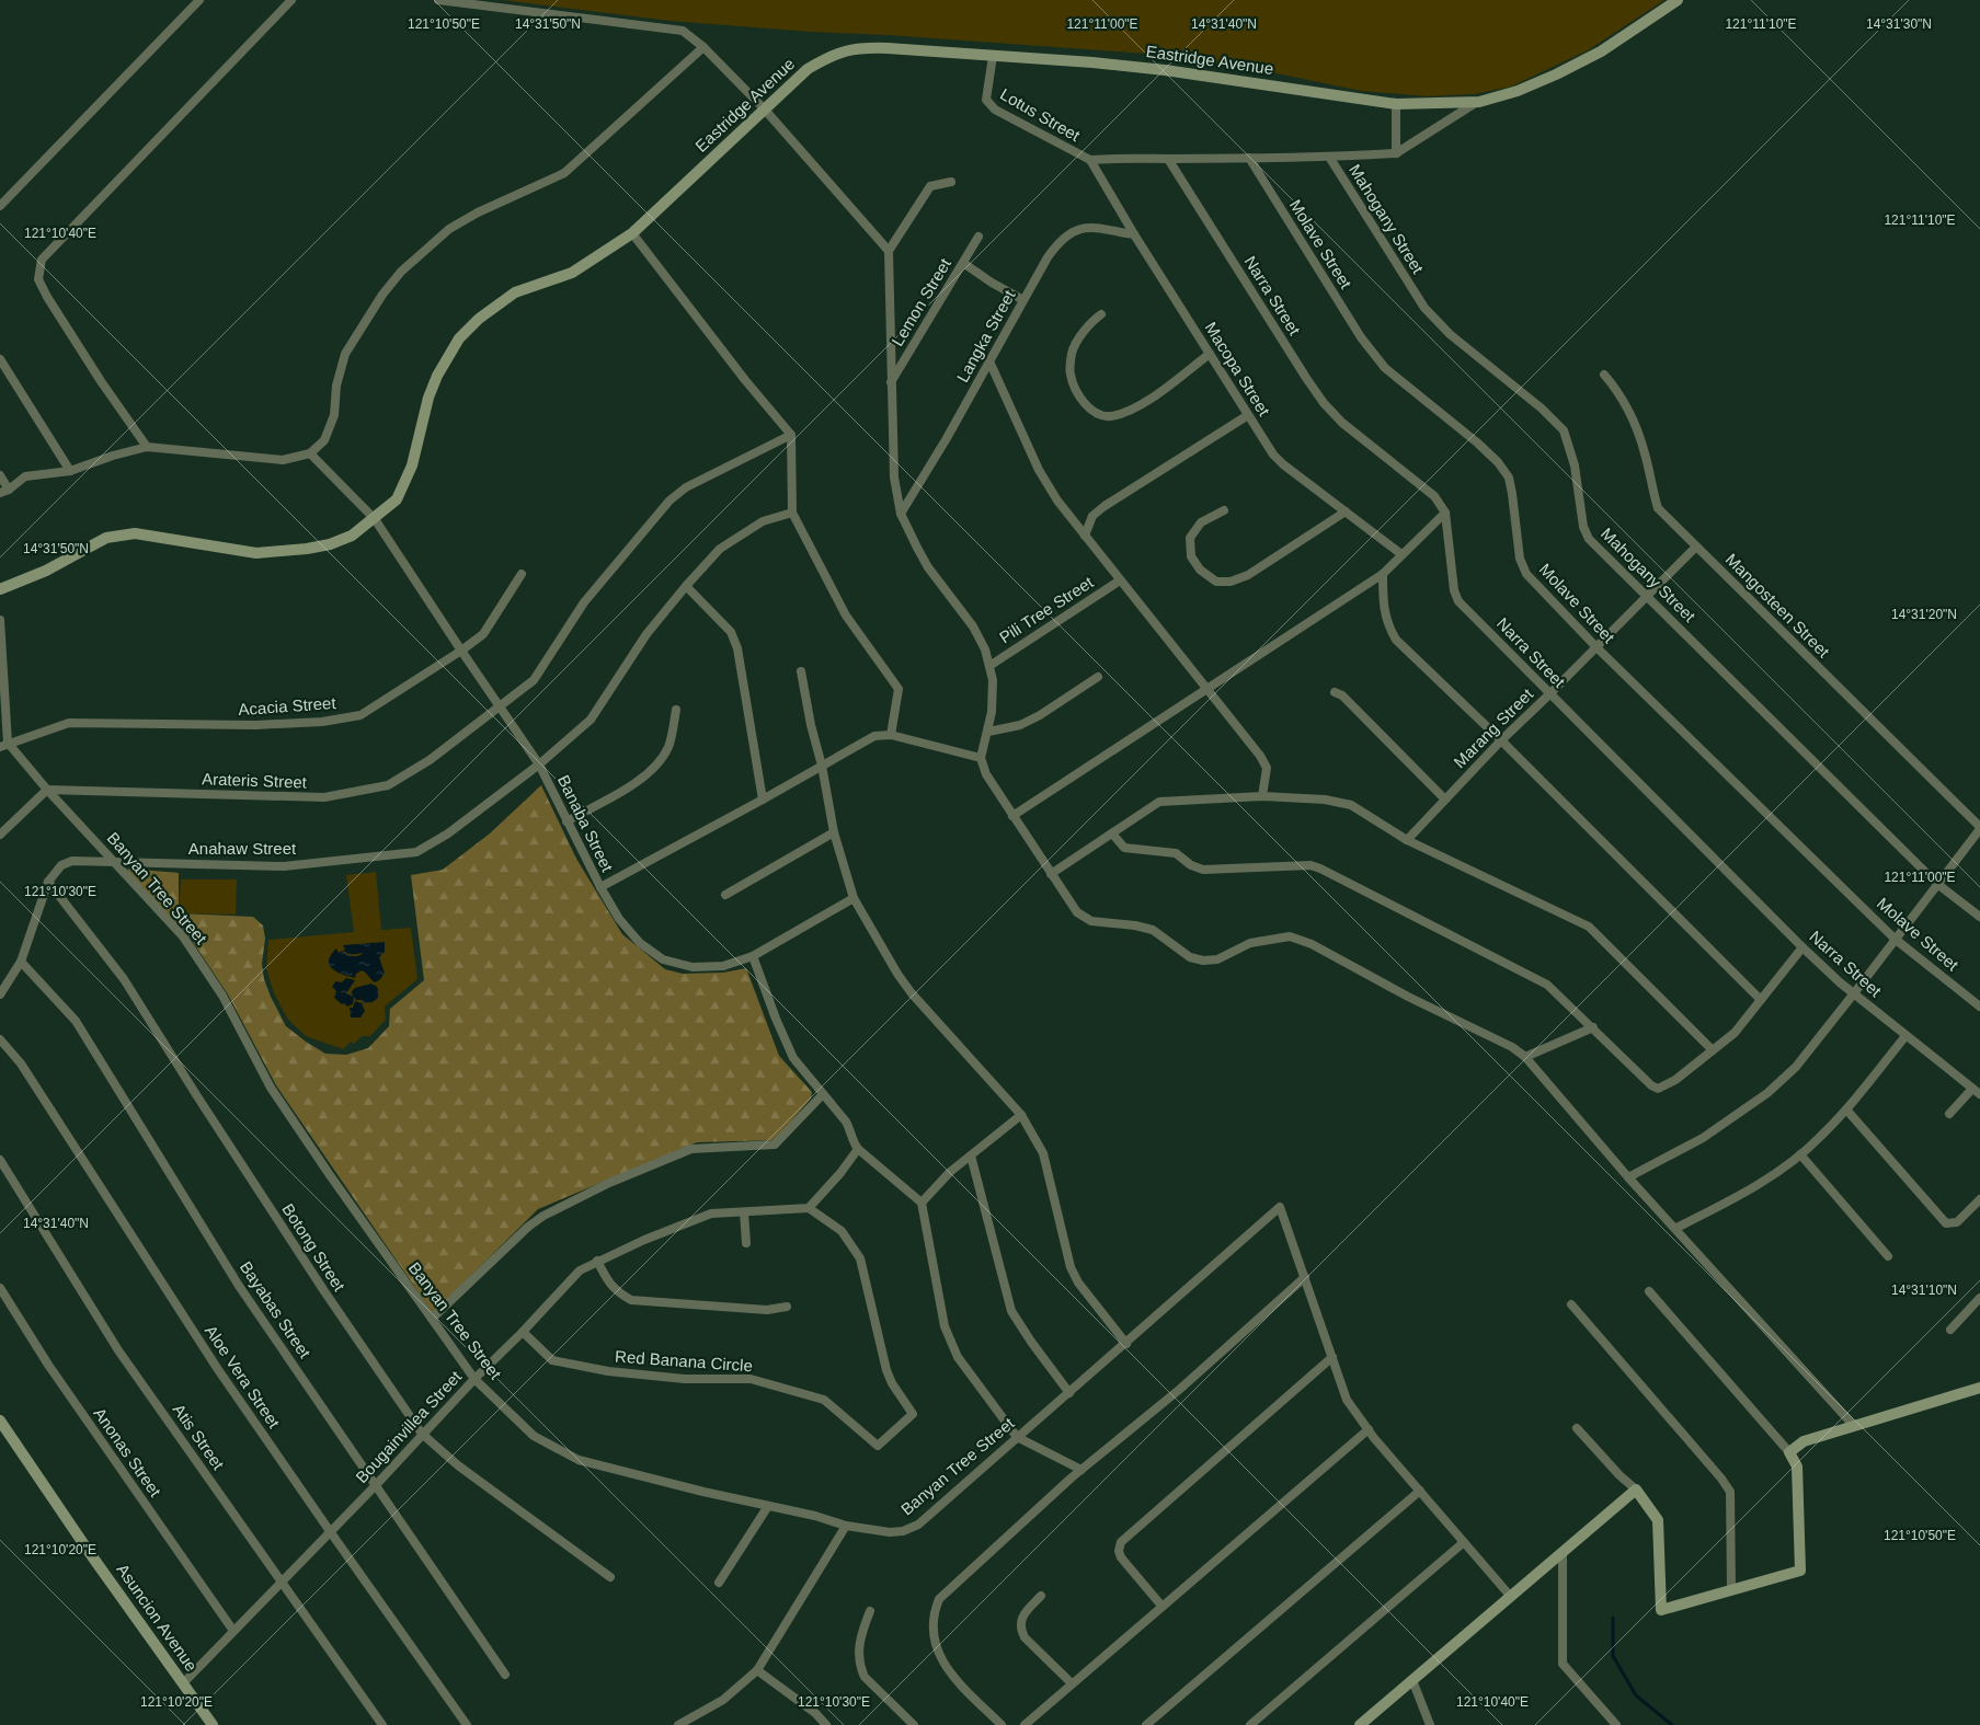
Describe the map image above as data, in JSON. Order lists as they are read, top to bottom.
{
  "streets": {
    "street": [
      "Eastridge Avenue",
      "Lotus Street",
      "Mahogany Street",
      "Molave Street",
      "Narra Street",
      "Lemon Street",
      "Langka Street",
      "Macopa Street",
      "Mangosteen Street",
      "Pili Tree Street",
      "Acacia Street",
      "Marang Street",
      "Arateris Street",
      "Banaba Street",
      "Anahaw Street",
      "Banyan Tree Street",
      "Botong Street",
      "Bayabas Street",
      "Red Banana Circle",
      "Aloe Vera Street",
      "Bougainvillea Street",
      "Atis Street",
      "Anonas Street",
      "Asuncion Avenue"
    ]
  },
  "crossings": [
    ["Eastridge Avenue", "Lotus Street"],
    ["Eastridge Avenue", "Banaba Street"],
    ["Lotus Street", "Macopa Street"],
    ["Mahogany Street", "Marang Street"],
    ["Molave Street", "Marang Street"],
    ["Narra Street", "Marang Street"],
    ["Langka Street", "Macopa Street"],
    ["Mangosteen Street", "Marang Street"],
    ["Acacia Street", "Banaba Street"],
    ["Acacia Street", "Banyan Tree Street"],
    ["Arateris Street", "Banaba Street"],
    ["Arateris Street", "Banyan Tree Street"],
    ["Banaba Street", "Anahaw Street"],
    ["Anahaw Street", "Banyan Tree Street"],
    ["Anahaw Street", "Botong Street"],
    ["Anahaw Street", "Bayabas Street"],
    ["Banyan Tree Street", "Bougainvillea Street"],
    ["Botong Street", "Bougainvillea Street"],
    ["Bayabas Street", "Bougainvillea Street"],
    ["Red Banana Circle", "Bougainvillea Street"],
    ["Aloe Vera Street", "Bougainvillea Street"],
    ["Bougainvillea Street", "Atis Street"],
    ["Bougainvillea Street", "Anonas Street"],
    ["Bougainvillea Street", "Asuncion Avenue"]
  ],
  "coordinates": [
    "121°11'00\"E",
    "121°10'50\"E",
    "14°31'50\"N",
    "121°11'10\"E",
    "14°31'30\"N",
    "14°31'40\"N",
    "121°10'40\"E",
    "14°31'20\"N",
    "121°10'30\"E",
    "14°31'10\"N",
    "121°10'20\"E"
  ]
}
